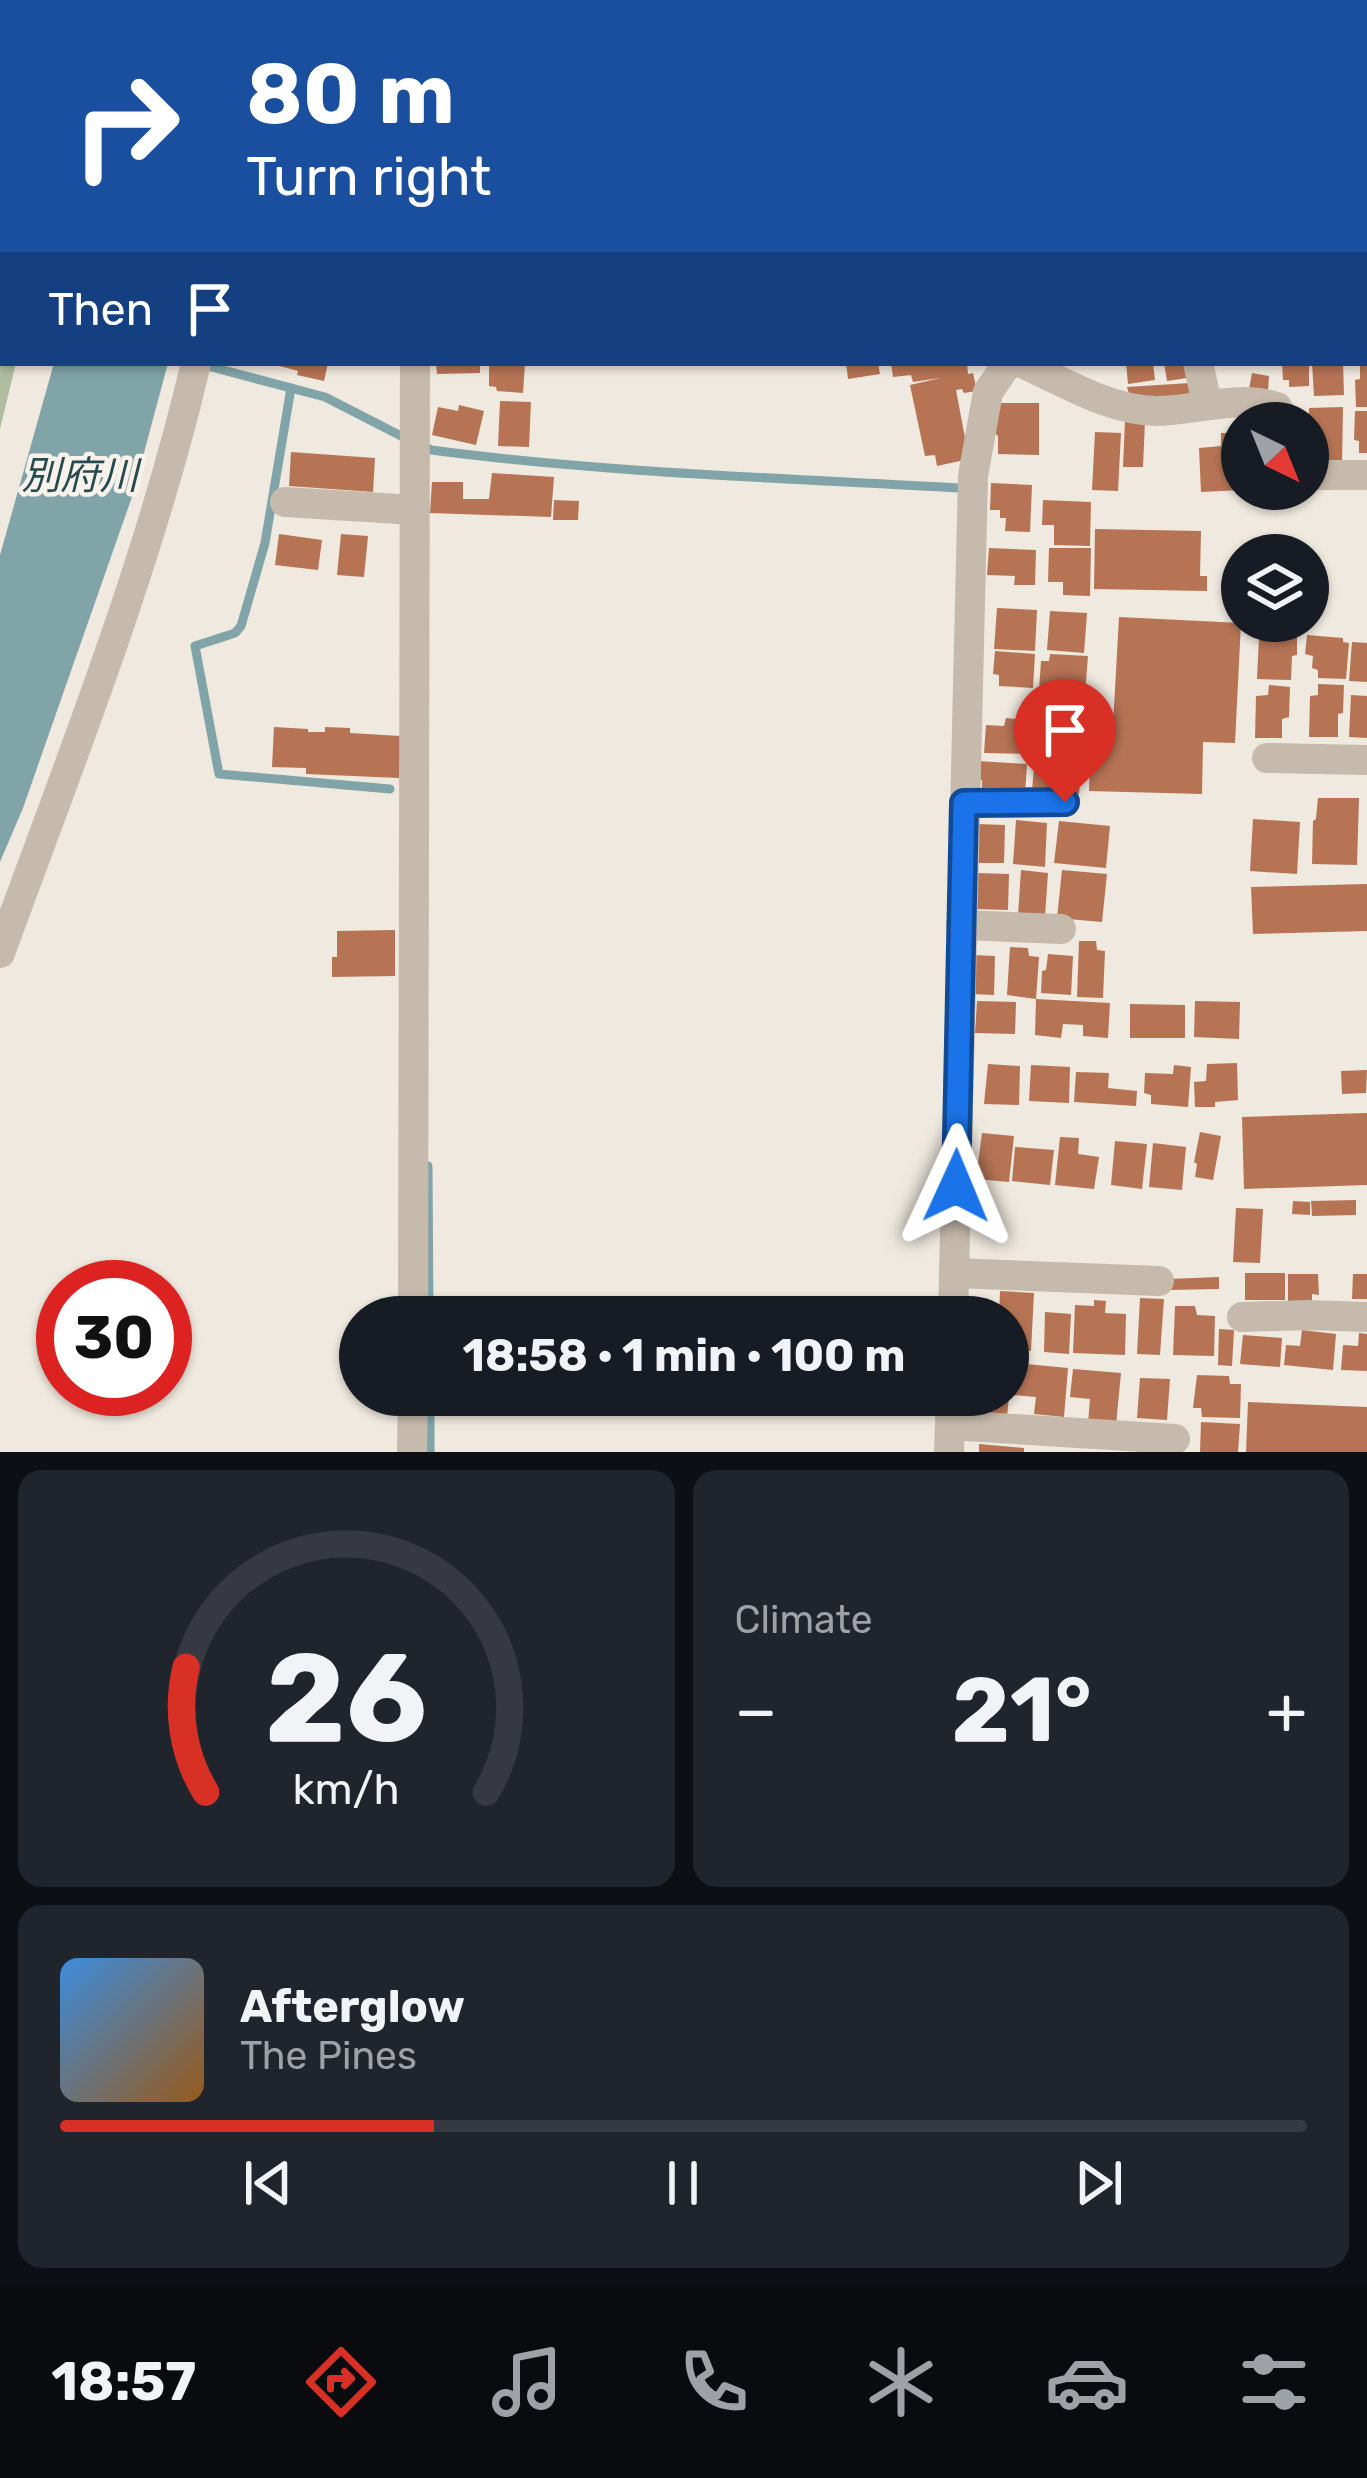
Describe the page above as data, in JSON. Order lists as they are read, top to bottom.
{
  "water": ["別府川"],
  "north": "bottom right",
  "page": {
    "turn": ["80 m", "Turn right"],
    "then": "Then",
    "limit": "30",
    "trip": "18:58 · 1 min · 100 m",
    "tile": "Climate",
    "heat": ["−", "21°", "+"],
    "song": ["Afterglow", "The Pines"],
    "tabs": "18:57",
    "gauge": ["26", "km/h"]
  }
}
